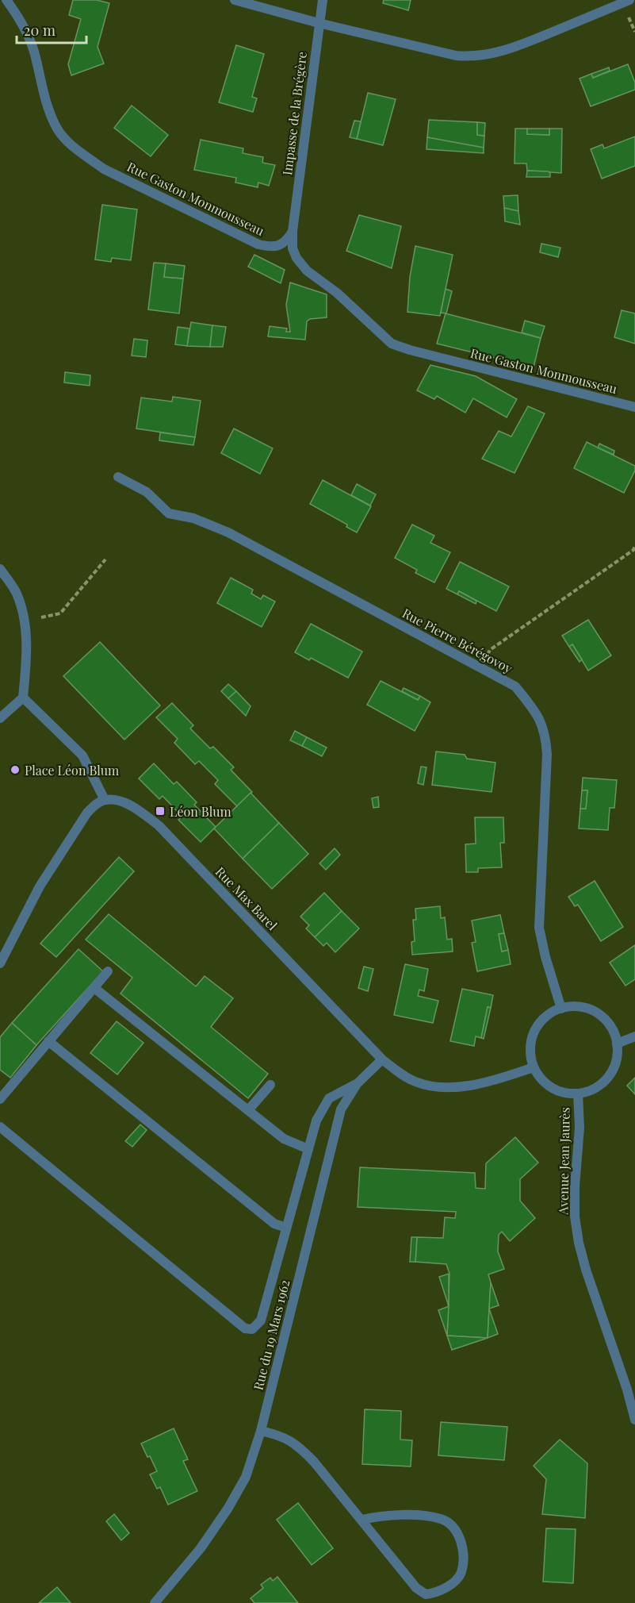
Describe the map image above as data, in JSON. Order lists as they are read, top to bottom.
{
  "streets": {
    "street": [
      "Impasse de la Brégère",
      "Rue Gaston Monmousseau",
      "Rue Pierre Bérégovoy",
      "Rue Max Barel",
      "Avenue Jean Jaurès",
      "Rue du 19 Mars 1962"
    ]
  },
  "crossings": [
    ["Impasse de la Brégère", "Rue Gaston Monmousseau"],
    ["Rue Pierre Bérégovoy", "Rue Max Barel"],
    ["Rue Pierre Bérégovoy", "Avenue Jean Jaurès"],
    ["Rue Max Barel", "Avenue Jean Jaurès"],
    ["Rue Max Barel", "Rue du 19 Mars 1962"]
  ],
  "places": {
    "other": ["Place Léon Blum"],
    "transit": ["Léon Blum"]
  },
  "scale_bar": "20 m"
}
